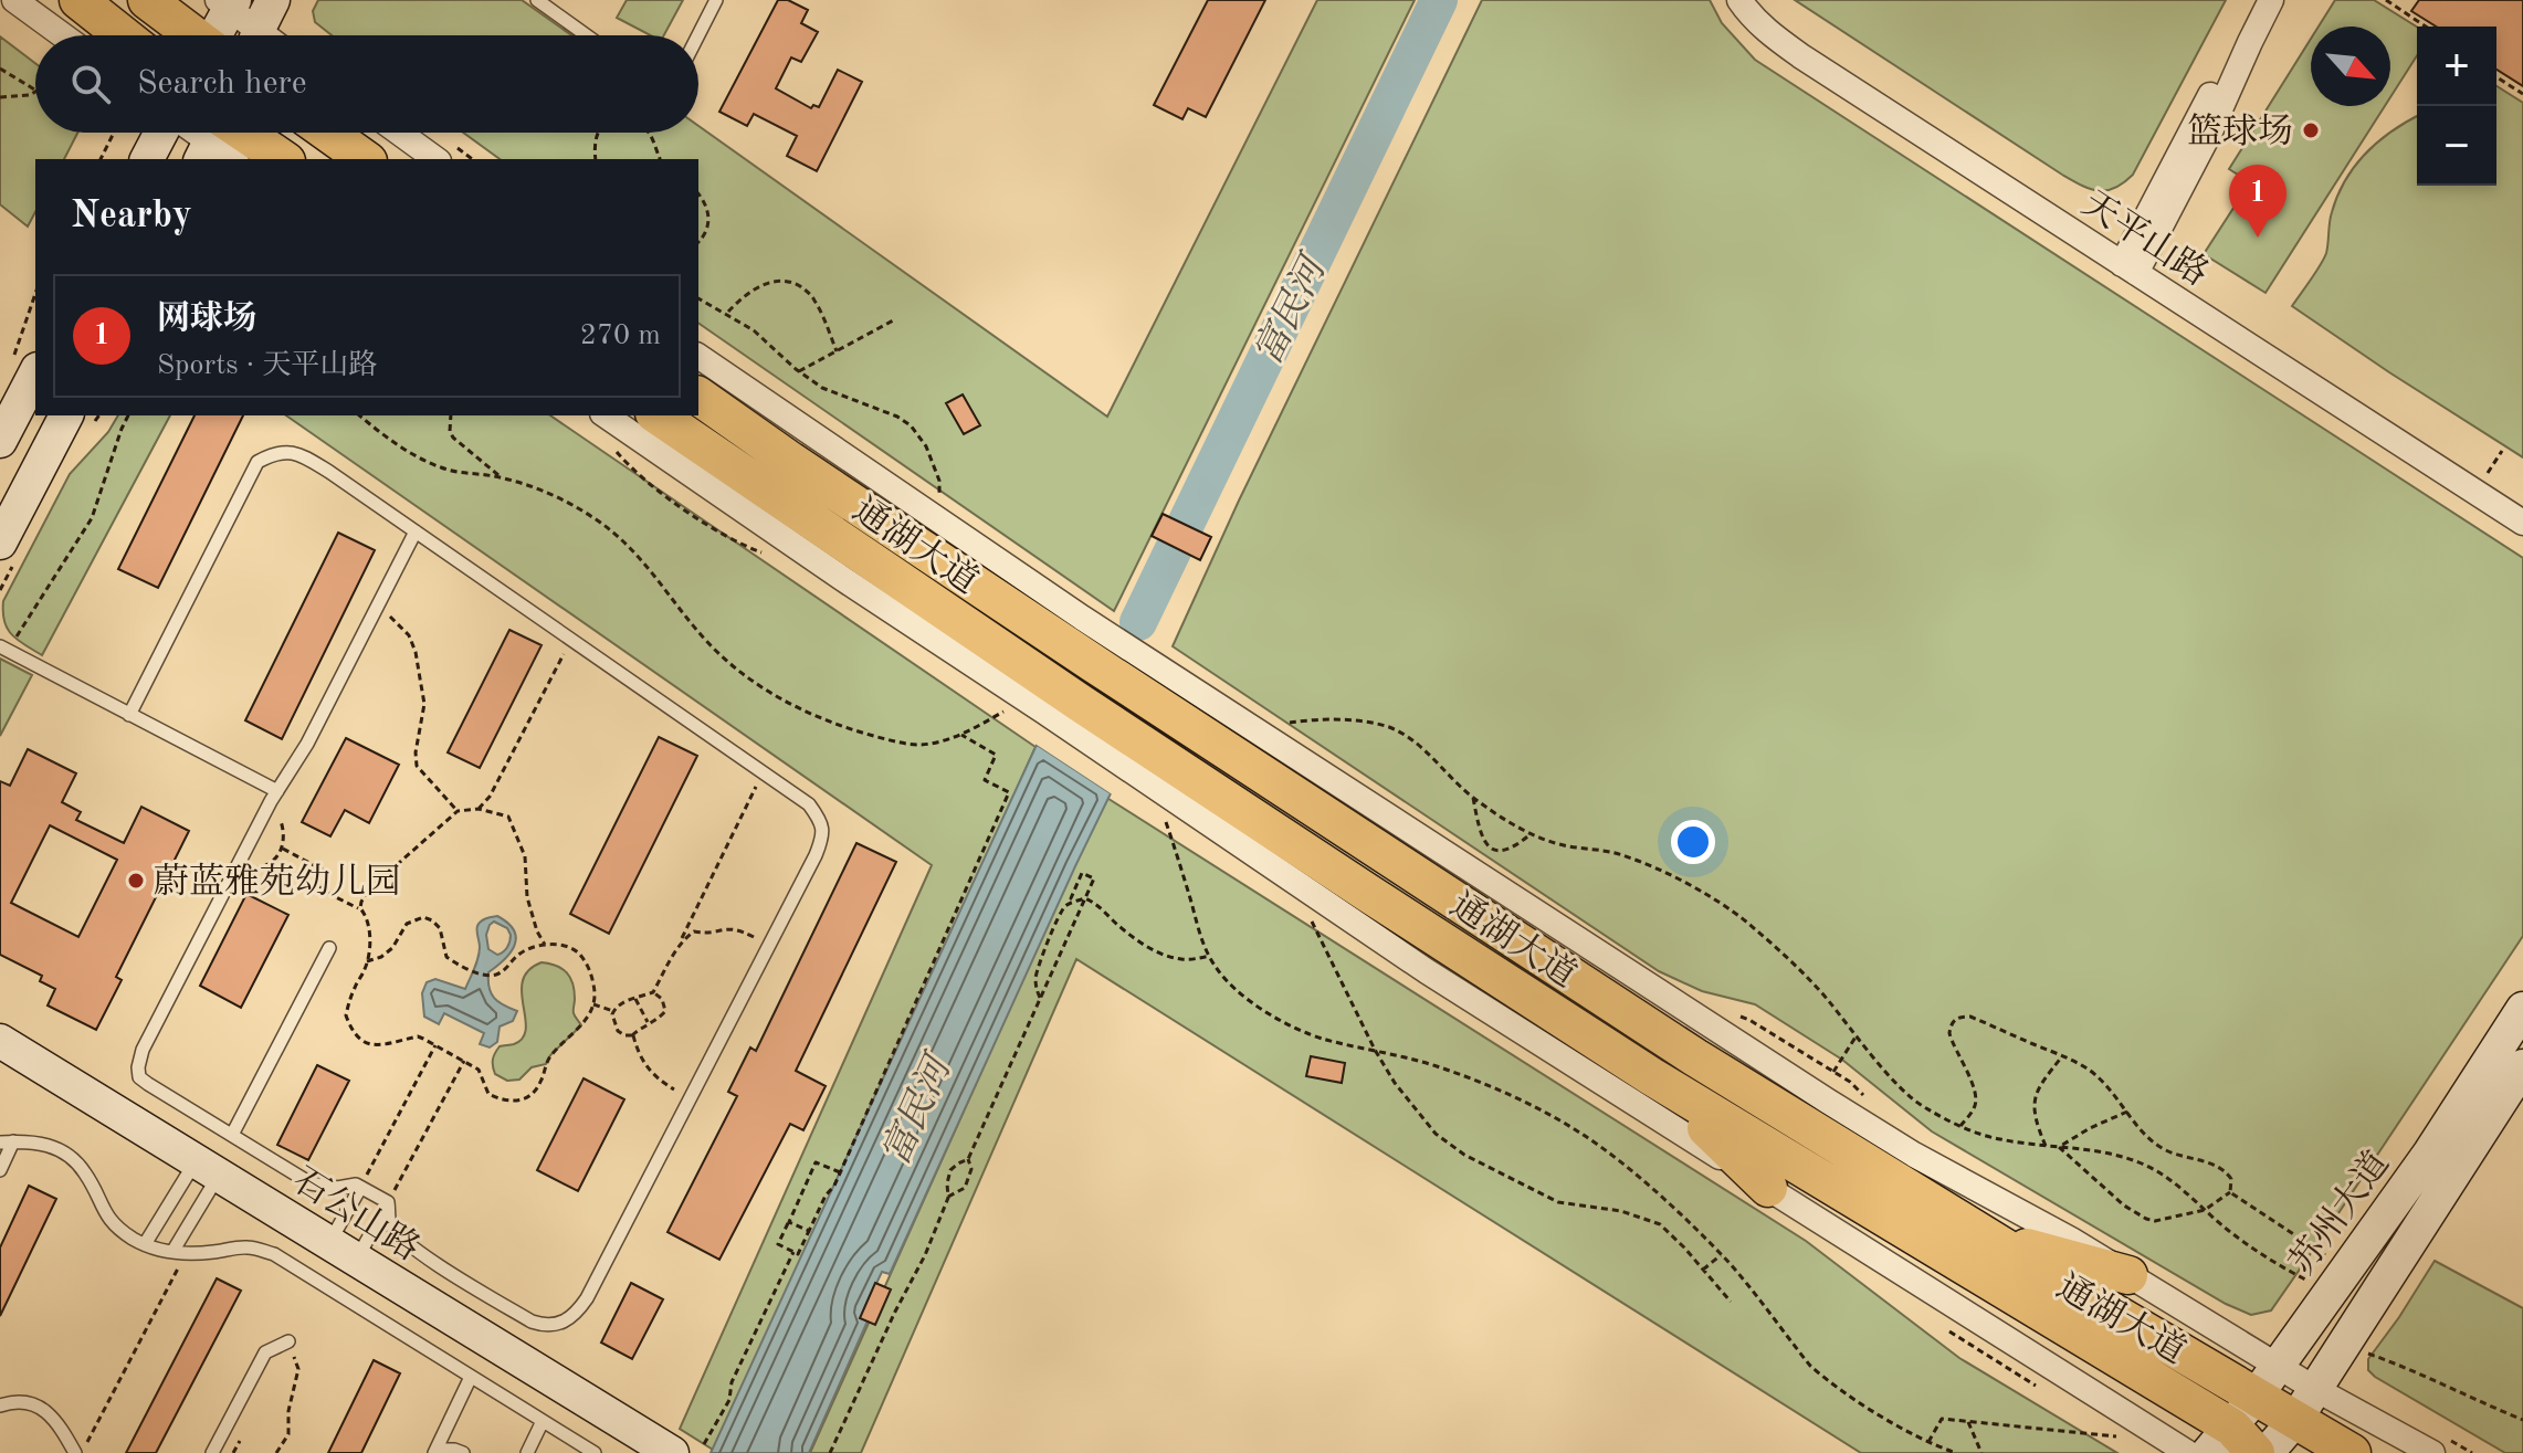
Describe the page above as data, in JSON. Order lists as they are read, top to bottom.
{
  "streets": {
    "main road": ["通湖大道"],
    "street": ["天平山路", "苏州大道", "石公山路"]
  },
  "crossings": [
    ["通湖大道", "苏州大道"]
  ],
  "water": ["富民河"],
  "places": ["篮球场", "蔚蓝雅苑幼儿园"],
  "north": "bottom right",
  "page": {
    "map_buttons": ["+", "−"],
    "search": "Search here",
    "heading": "Nearby",
    "pins": "1",
    "list": [
      {
        "mark": "1",
        "name": "网球场",
        "note": "Sports · 天平山路",
        "value": "270 m"
      }
    ]
  }
}
